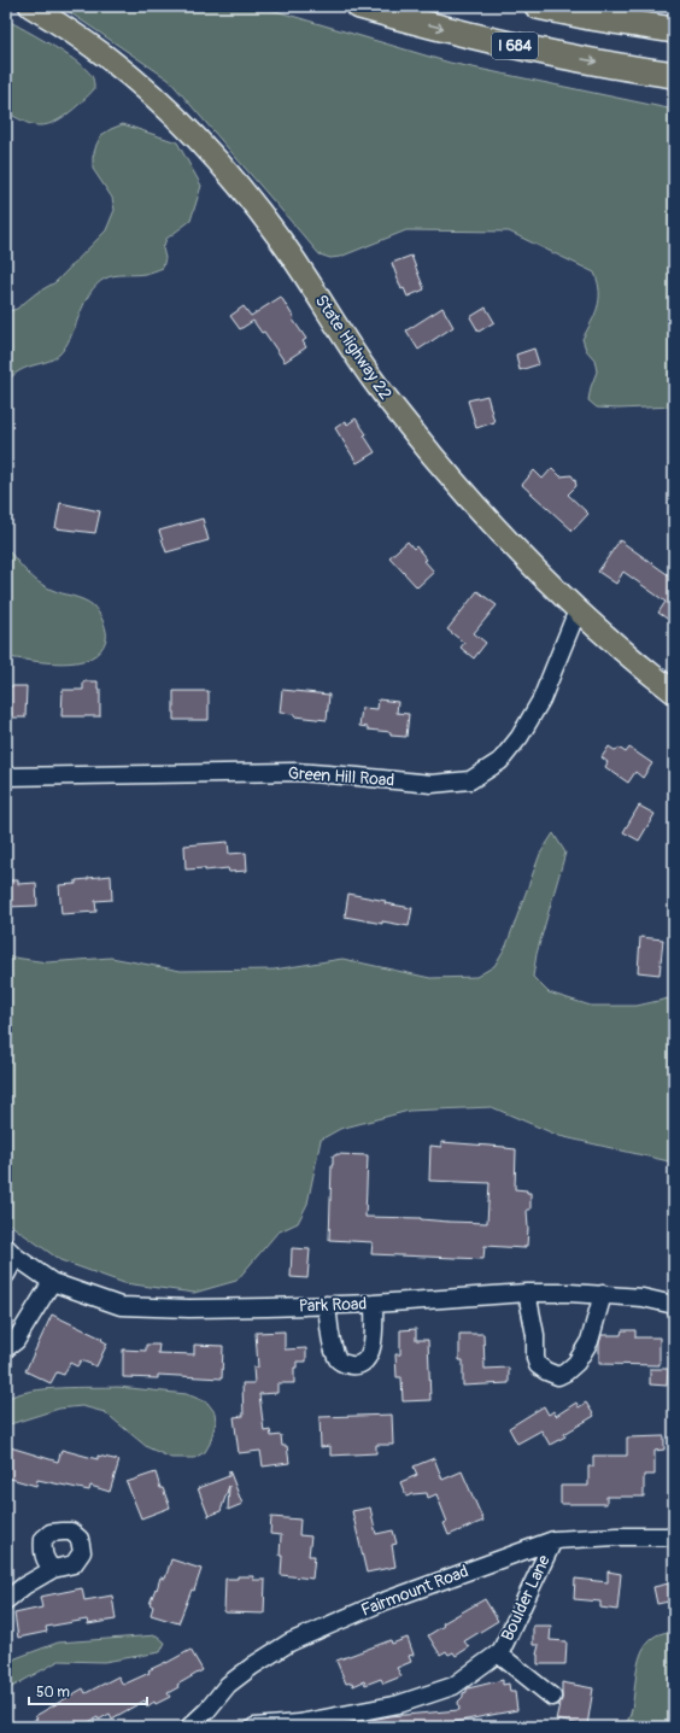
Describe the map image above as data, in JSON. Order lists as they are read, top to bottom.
{
  "streets": {
    "highway": ["I 684"],
    "main road": ["State Highway 22"],
    "street": [
      "Green Hill Road",
      "Park Road",
      "Fairmount Road",
      "Boulder Lane"
    ]
  },
  "crossings": [
    ["State Highway 22", "Green Hill Road"],
    ["Fairmount Road", "Boulder Lane"]
  ],
  "scale_bar": "50 m"
}
